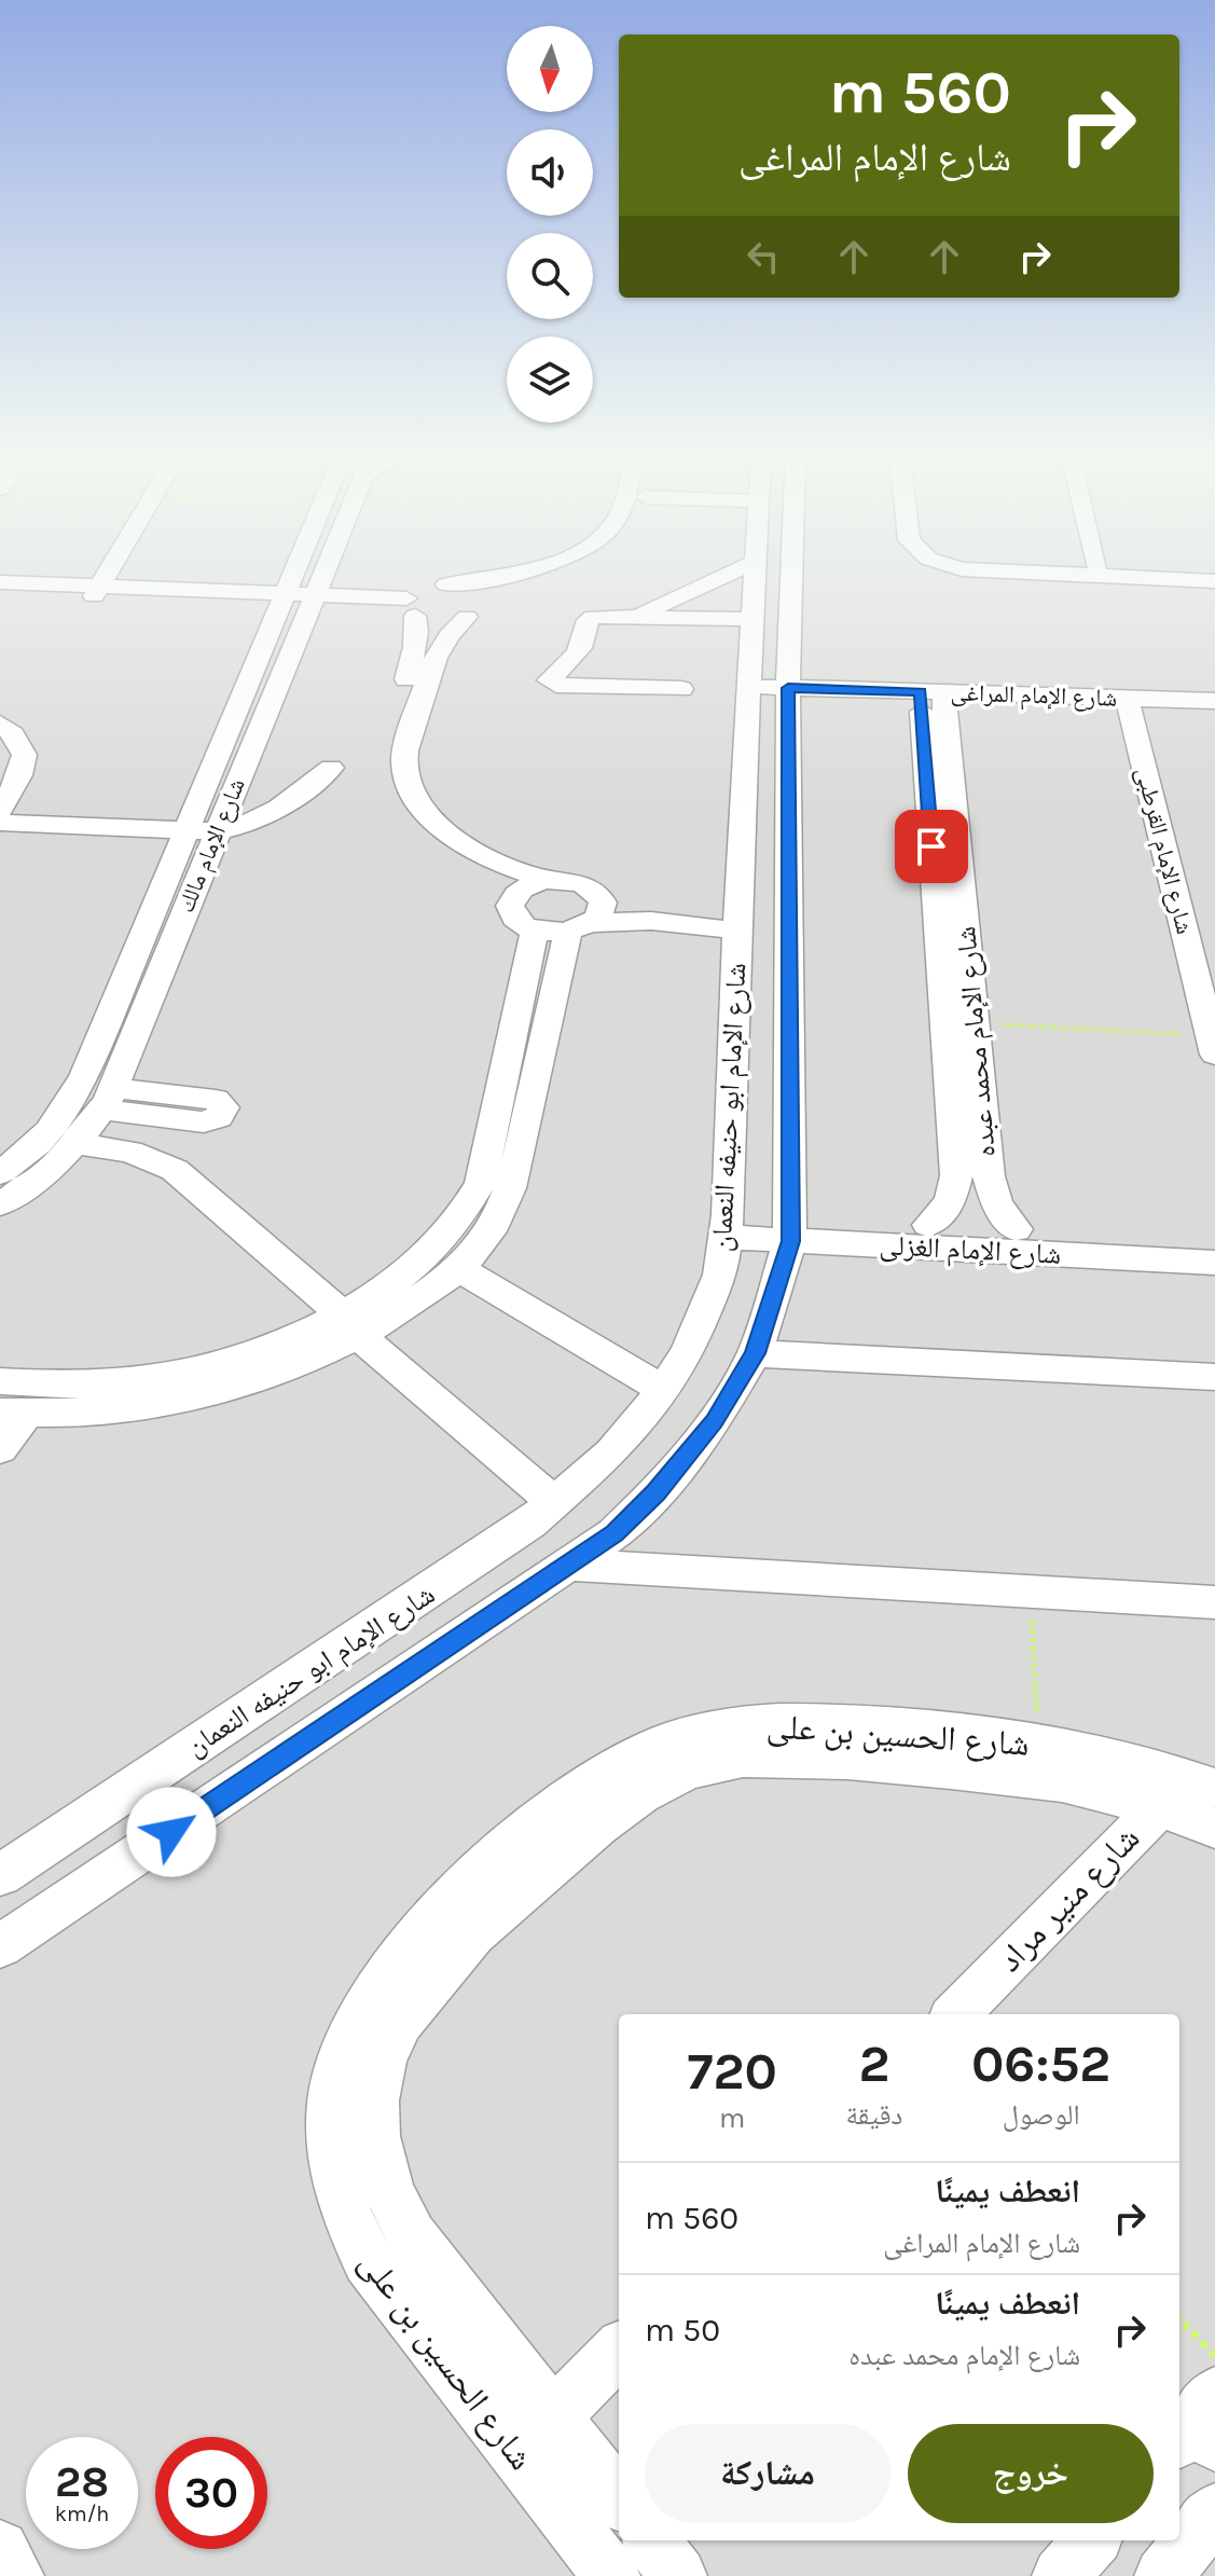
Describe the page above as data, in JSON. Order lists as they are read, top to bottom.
{
  "streets": {
    "street": [
      "شارع الإمام المراغى",
      "شارع الإمام مالك",
      "شارع الإمام القرطبى",
      "شارع الإمام محمد عبده",
      "شارع الإمام ابو حنيفه النعمان",
      "شارع الإمام الغزلى",
      "شارع الحسين بن على",
      "شارع منير مراد"
    ]
  },
  "crossings": [
    ["شارع الإمام المراغى", "شارع الإمام القرطبى"],
    ["شارع الإمام المراغى", "شارع الإمام محمد عبده"],
    ["شارع الإمام المراغى", "شارع الإمام ابو حنيفه النعمان"],
    ["شارع الإمام محمد عبده", "شارع الإمام الغزلى"],
    ["شارع الإمام ابو حنيفه النعمان", "شارع الإمام الغزلى"],
    ["شارع الحسين بن على", "شارع منير مراد"]
  ],
  "north": "bottom",
  "page": {
    "turn": ["560 m", "شارع الإمام المراغى"],
    "eta": [
      "06:52",
      "الوصول",
      "2",
      "دقيقة",
      "720",
      "m"
    ],
    "list": [
      {
        "name": "انعطف يمينًا",
        "note": "شارع الإمام المراغى",
        "value": "560 m"
      },
      {
        "name": "انعطف يمينًا",
        "note": "شارع الإمام محمد عبده",
        "value": "50 m"
      }
    ],
    "buttons": ["خروج", "مشاركة"],
    "speed": "28 km/h",
    "limit": "30"
  }
}
